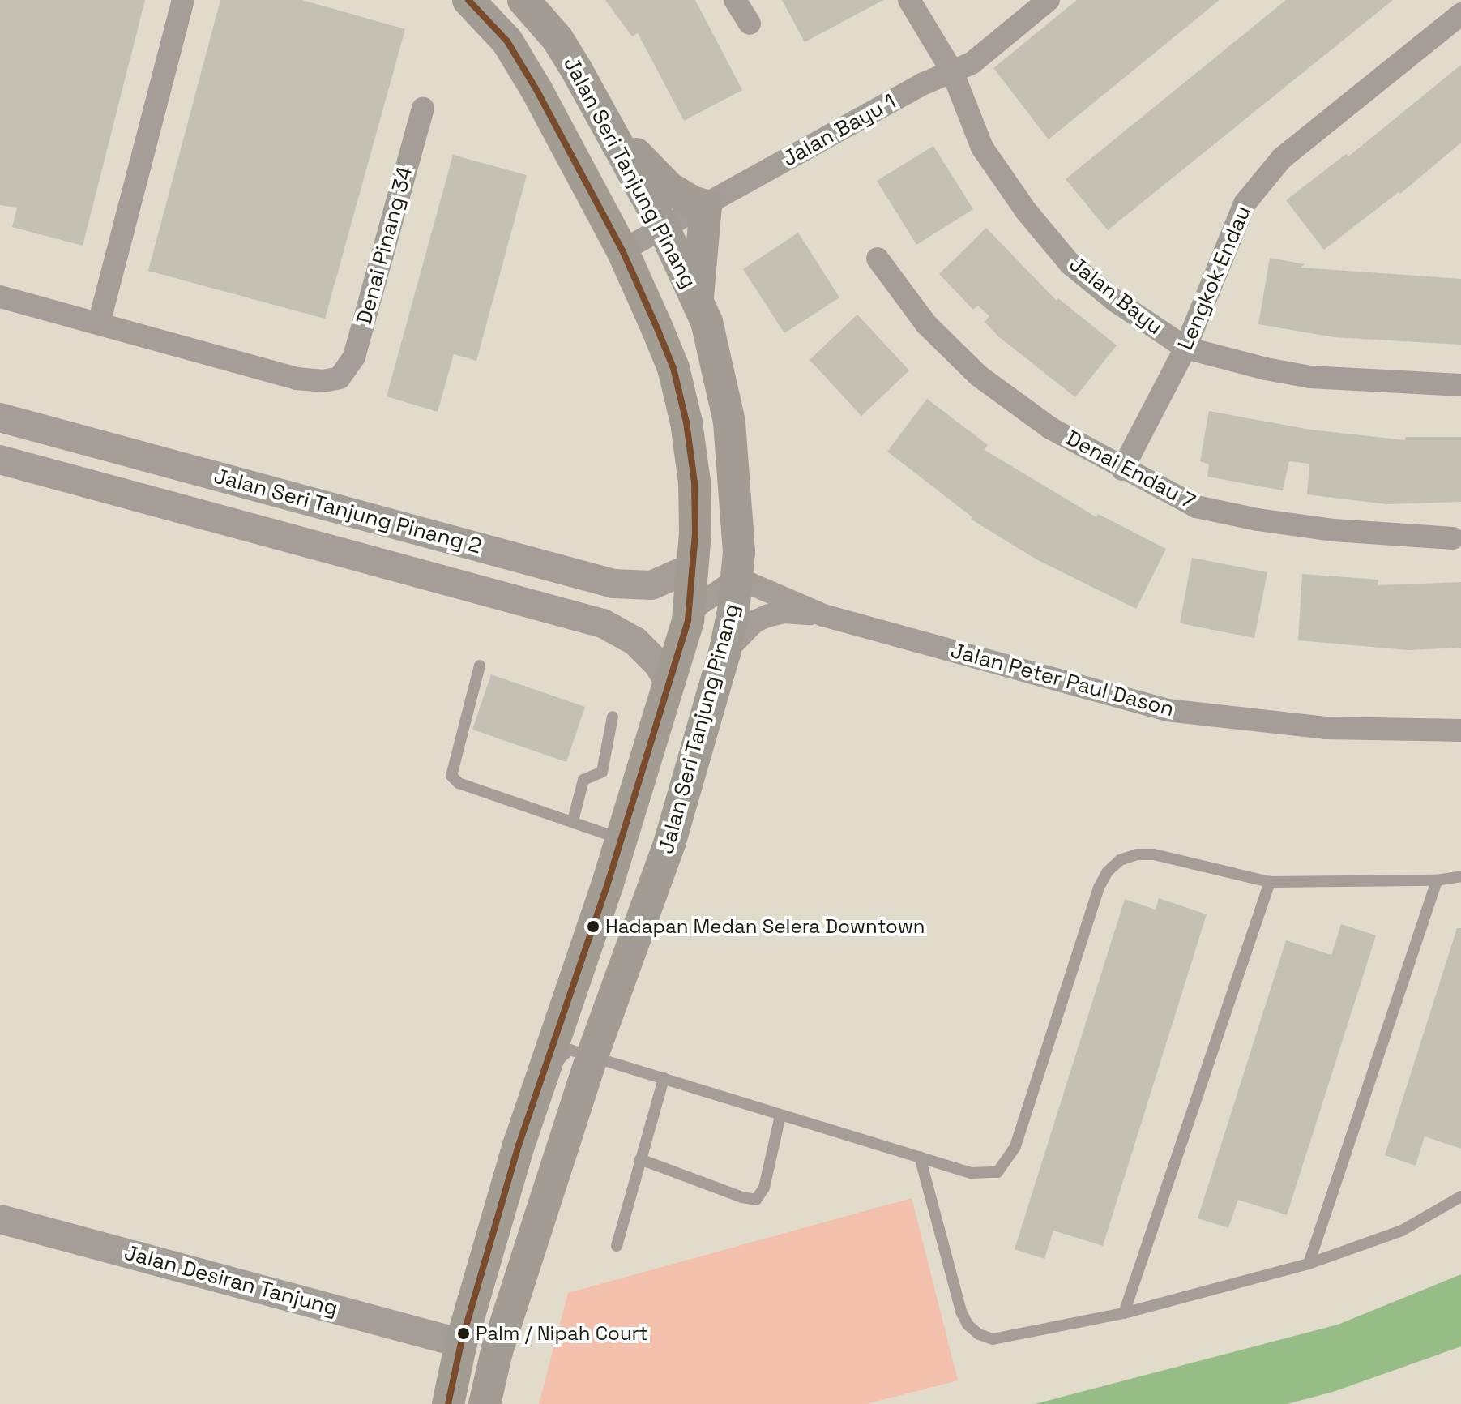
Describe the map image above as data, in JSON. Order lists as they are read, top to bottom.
{
  "streets": {
    "main road": ["Jalan Seri Tanjung Pinang"],
    "street": [
      "Jalan Bayu 1",
      "Denai Pinang 34",
      "Lengkok Endau",
      "Jalan Bayu",
      "Denai Endau 7",
      "Jalan Seri Tanjung Pinang 2",
      "Jalan Peter Paul Dason",
      "Jalan Desiran Tanjung"
    ]
  },
  "crossings": [
    ["Jalan Bayu 1", "Jalan Seri Tanjung Pinang"],
    ["Jalan Bayu 1", "Jalan Bayu"],
    ["Jalan Seri Tanjung Pinang", "Jalan Seri Tanjung Pinang 2"],
    ["Jalan Seri Tanjung Pinang", "Jalan Peter Paul Dason"],
    ["Jalan Seri Tanjung Pinang", "Jalan Desiran Tanjung"],
    ["Lengkok Endau", "Jalan Bayu"],
    ["Lengkok Endau", "Denai Endau 7"]
  ],
  "places": ["Hadapan Medan Selera Downtown", "Palm / Nipah Court"]
}
